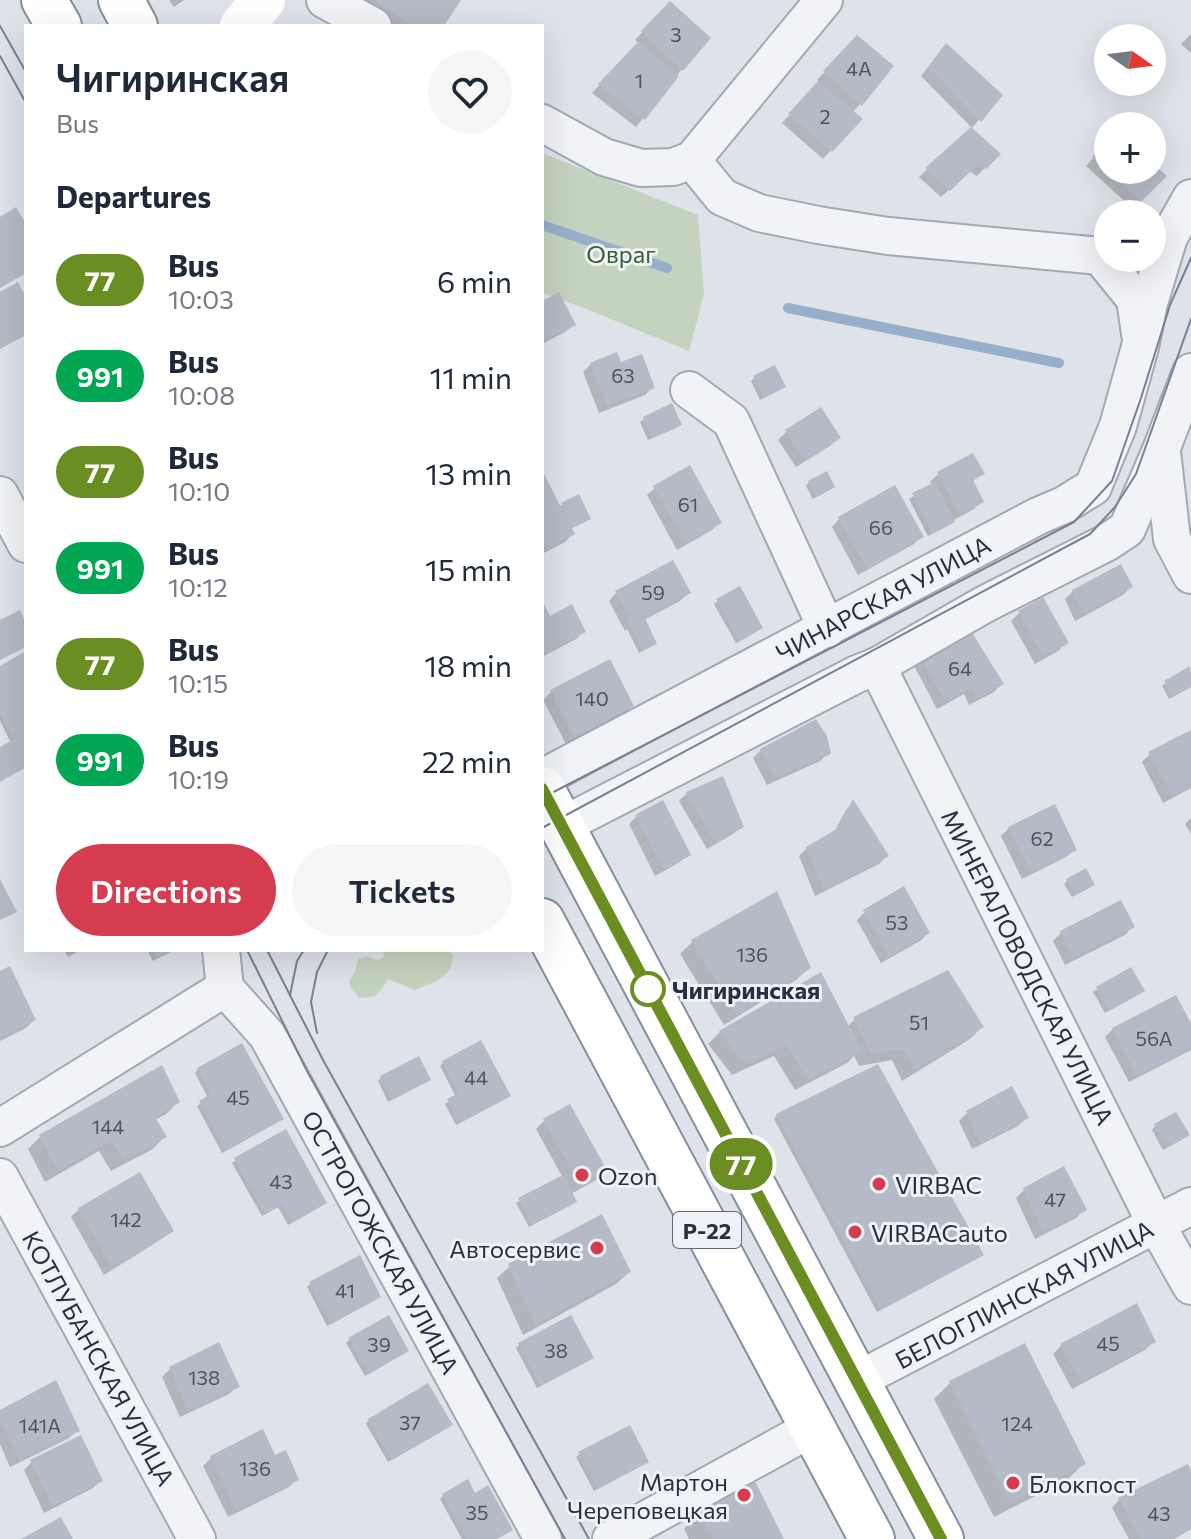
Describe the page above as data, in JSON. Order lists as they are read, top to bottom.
{
  "streets": {
    "main road": ["Р-22"],
    "street": [
      "ЧИНАРСКАЯ УЛИЦА",
      "МИНЕРАЛОВОДСКАЯ УЛИЦА",
      "ОСТРОГОЖСКАЯ УЛИЦА",
      "БЕЛОГЛИНСКАЯ УЛИЦА",
      "КОТЛУБАНСКАЯ УЛИЦА"
    ]
  },
  "crossings": [
    ["МИНЕРАЛОВОДСКАЯ УЛИЦА", "БЕЛОГЛИНСКАЯ УЛИЦА"],
    ["Р-22", "БЕЛОГЛИНСКАЯ УЛИЦА"]
  ],
  "parks": ["Овраг"],
  "places": [
    "Чигиринская",
    "Ozon",
    "VIRBAC",
    "VIRBACauto",
    "Автосервис",
    "Блокпост",
    "Мартон Череповецкая"
  ],
  "lines": ["bus line 77"],
  "house_numbers": [
    "3",
    "4А",
    "1",
    "2",
    "63",
    "61",
    "66",
    "59",
    "64",
    "140",
    "62",
    "53",
    "136",
    "51",
    "56А",
    "44",
    "45",
    "144",
    "43",
    "47",
    "142",
    "41",
    "45",
    "39",
    "38",
    "138",
    "37",
    "124",
    "141А",
    "136",
    "35",
    "43"
  ],
  "north": "right",
  "page": {
    "on_map": "77",
    "map_buttons": ["+", "−"],
    "heading": [
      ["Чигиринская", "Bus"],
      "Departures"
    ],
    "list": [
      {
        "mark": "77",
        "name": "Bus",
        "note": "10:03",
        "value": "6 min"
      },
      {
        "mark": "991",
        "name": "Bus",
        "note": "10:08",
        "value": "11 min"
      },
      {
        "mark": "77",
        "name": "Bus",
        "note": "10:10",
        "value": "13 min"
      },
      {
        "mark": "991",
        "name": "Bus",
        "note": "10:12",
        "value": "15 min"
      },
      {
        "mark": "77",
        "name": "Bus",
        "note": "10:15",
        "value": "18 min"
      },
      {
        "mark": "991",
        "name": "Bus",
        "note": "10:19",
        "value": "22 min"
      }
    ],
    "buttons": ["Directions", "Tickets"]
  }
}
